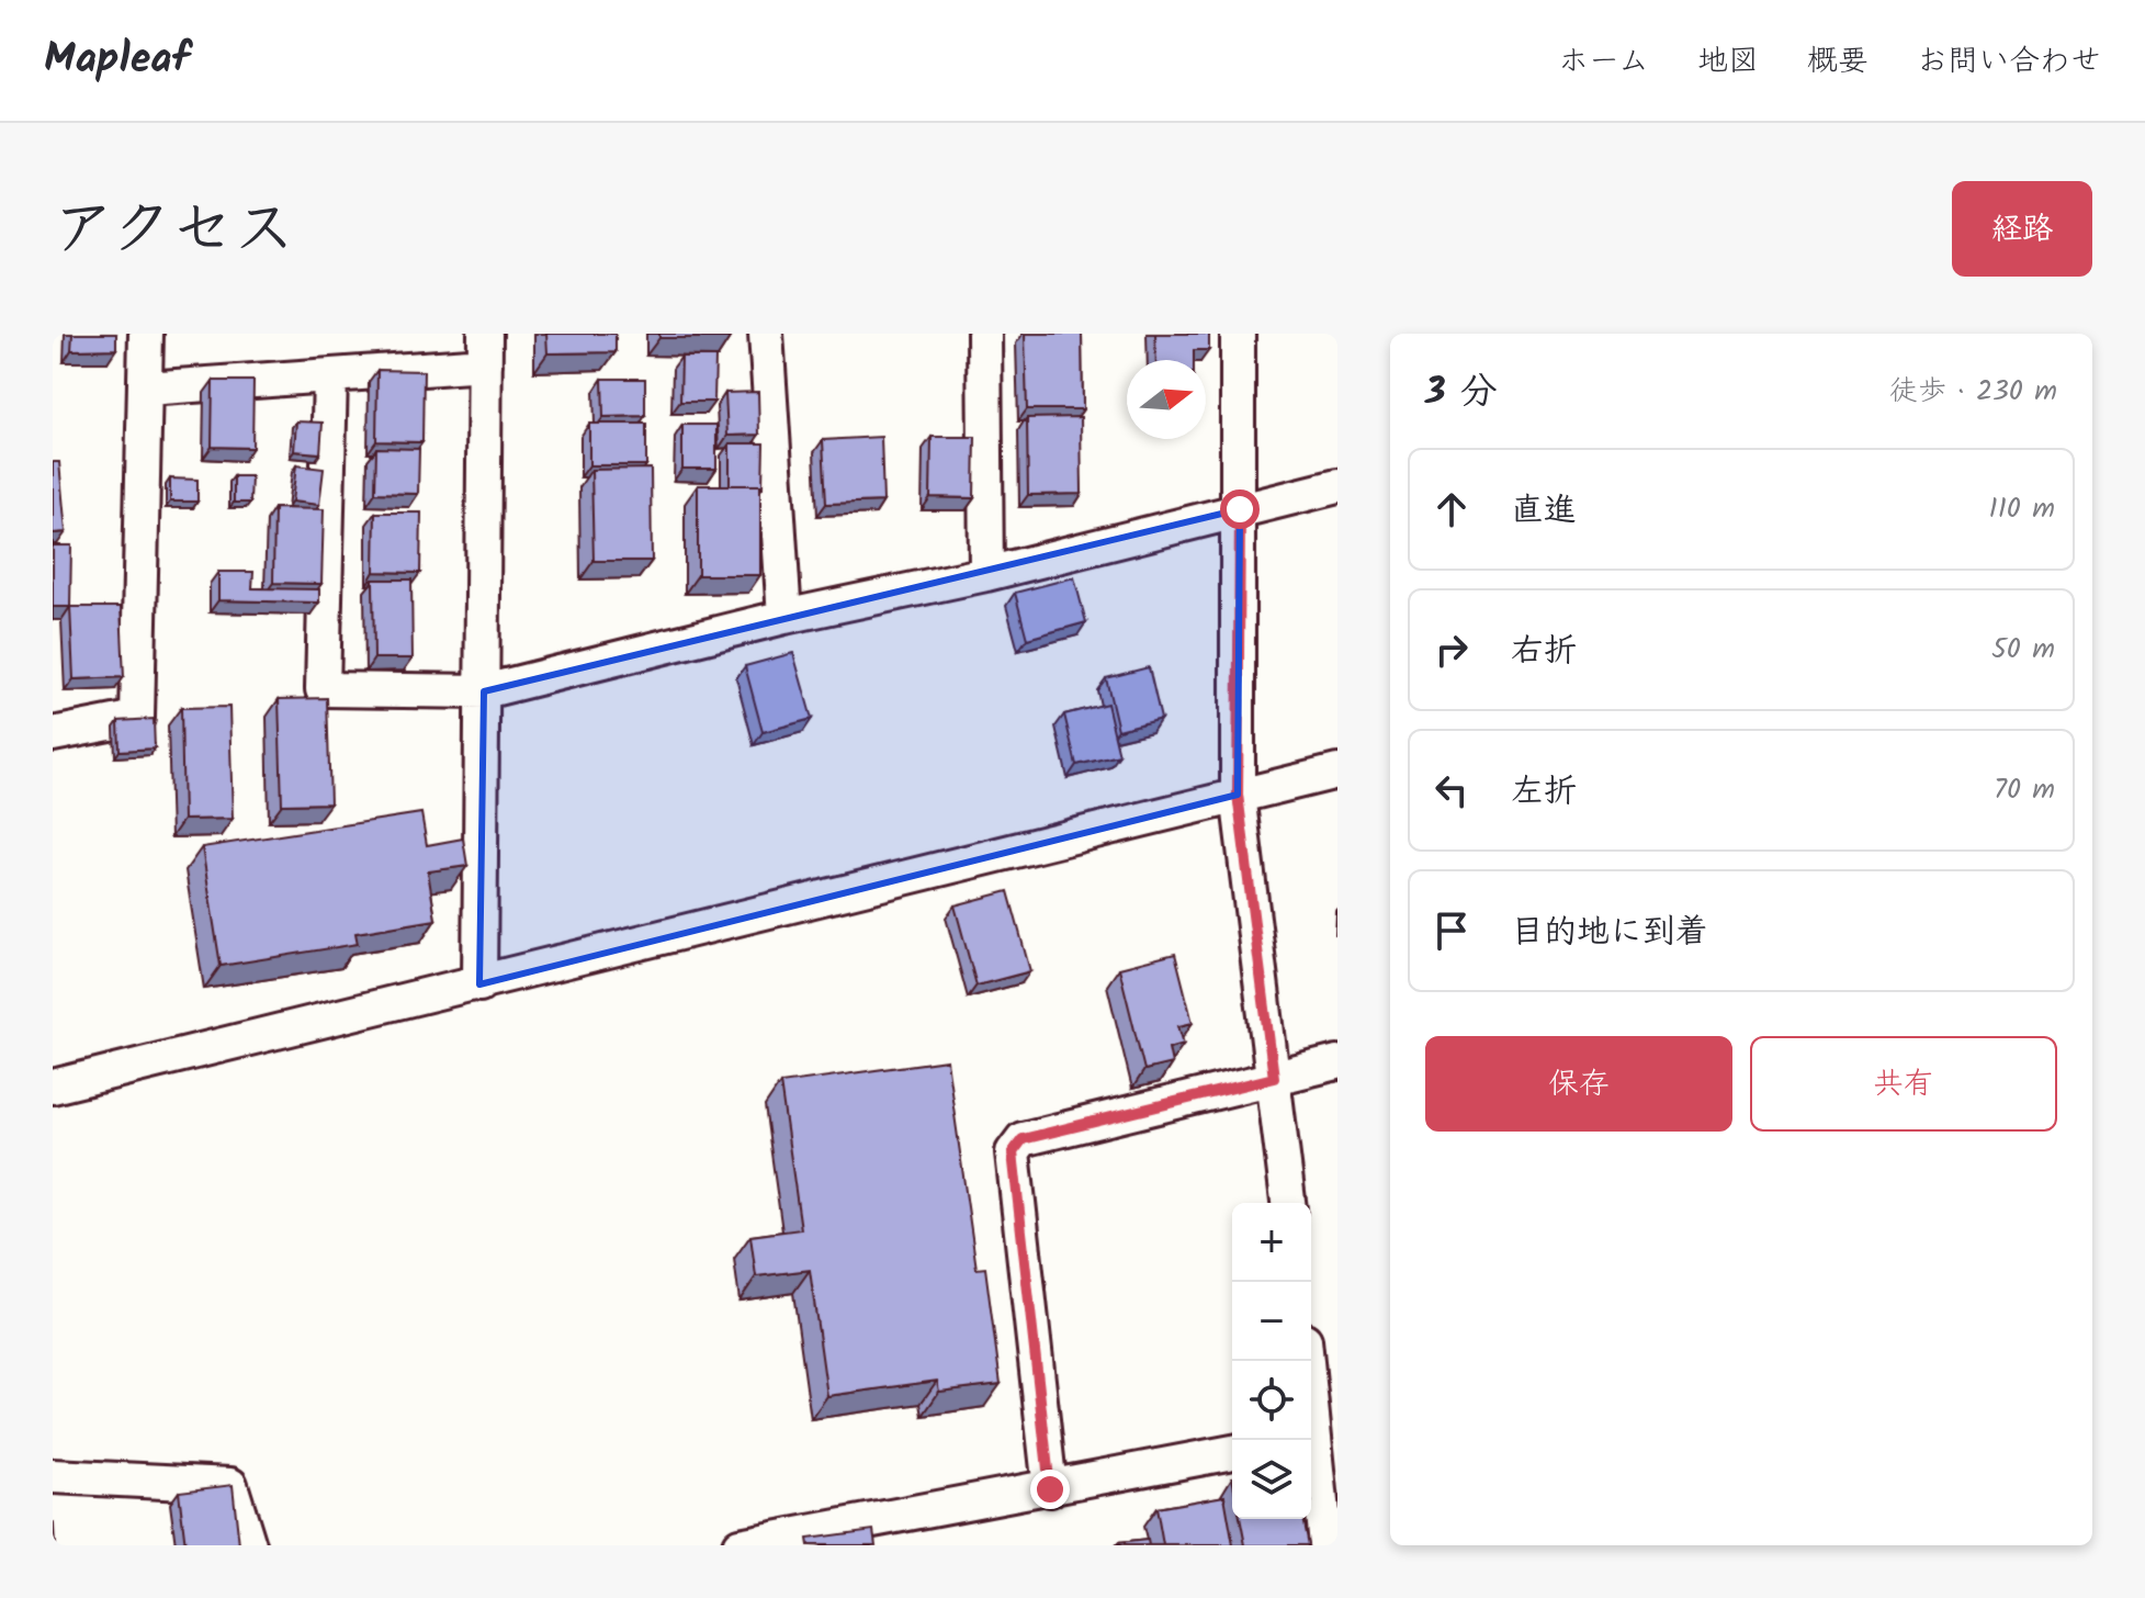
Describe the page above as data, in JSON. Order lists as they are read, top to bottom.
{
  "north": "right",
  "page": {
    "header": "Mapleaf",
    "nav": [
      "ホーム",
      "地図",
      "概要",
      "お問い合わせ"
    ],
    "title": "アクセス",
    "buttons": [
      "経路",
      ["保存", "共有"]
    ],
    "heading": ["3 分", "徒歩 · 230 m"],
    "list": [
      ["直進", "110 m"],
      ["右折", "50 m"],
      ["左折", "70 m"],
      "目的地に到着"
    ],
    "map_buttons": ["+", "−"]
  }
}
